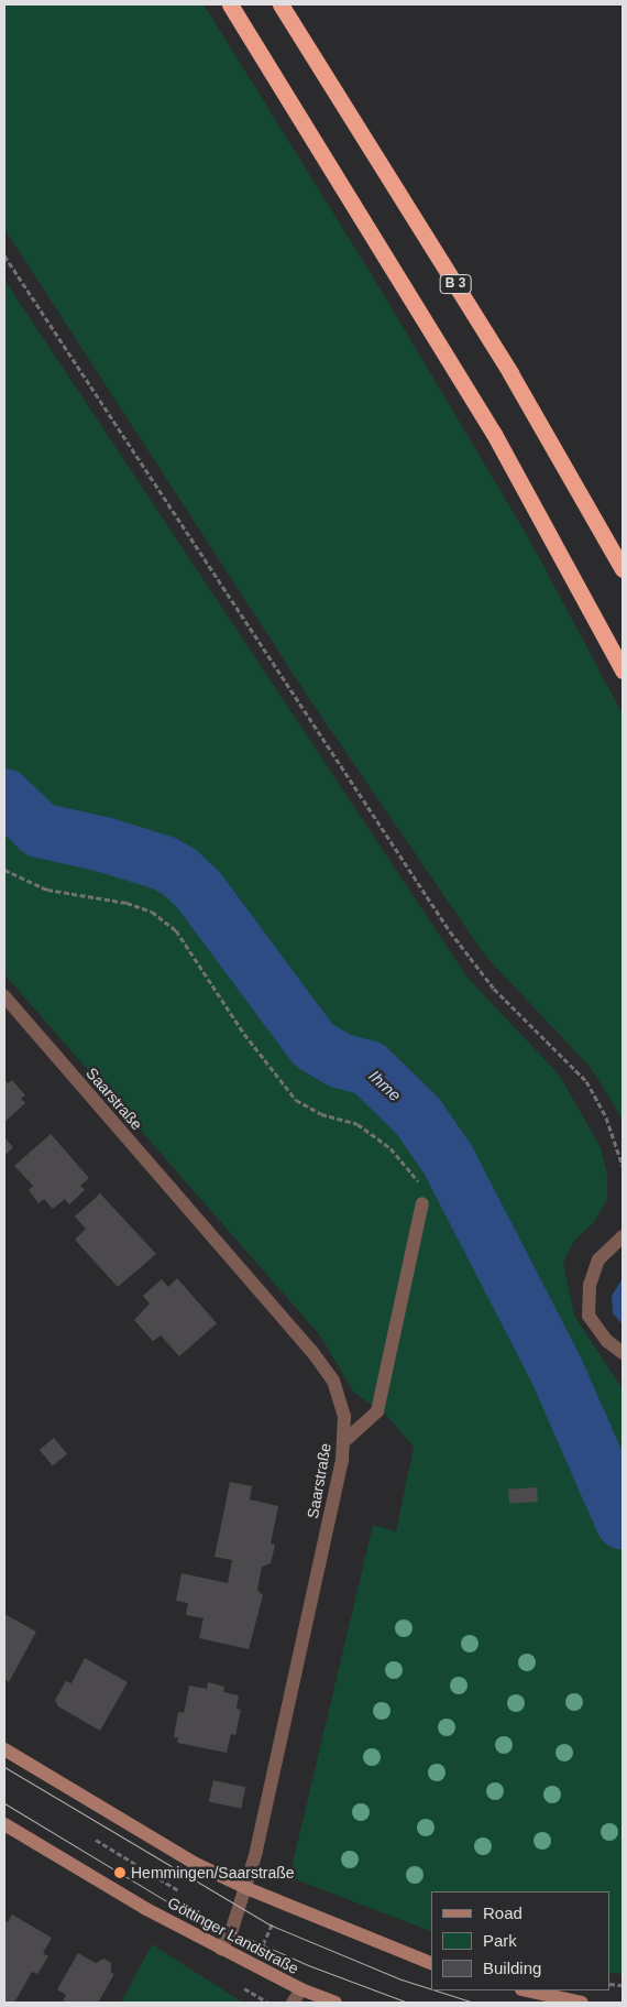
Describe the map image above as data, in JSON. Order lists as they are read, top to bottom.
{
  "streets": {
    "highway": ["B 3"],
    "street": ["Saarstraße", "Göttinger Landstraße"]
  },
  "crossings": [
    ["Saarstraße", "Göttinger Landstraße"]
  ],
  "water": ["Ihme"],
  "places": ["Hemmingen/Saarstraße"],
  "legend": ["Road", "Park", "Building"]
}
